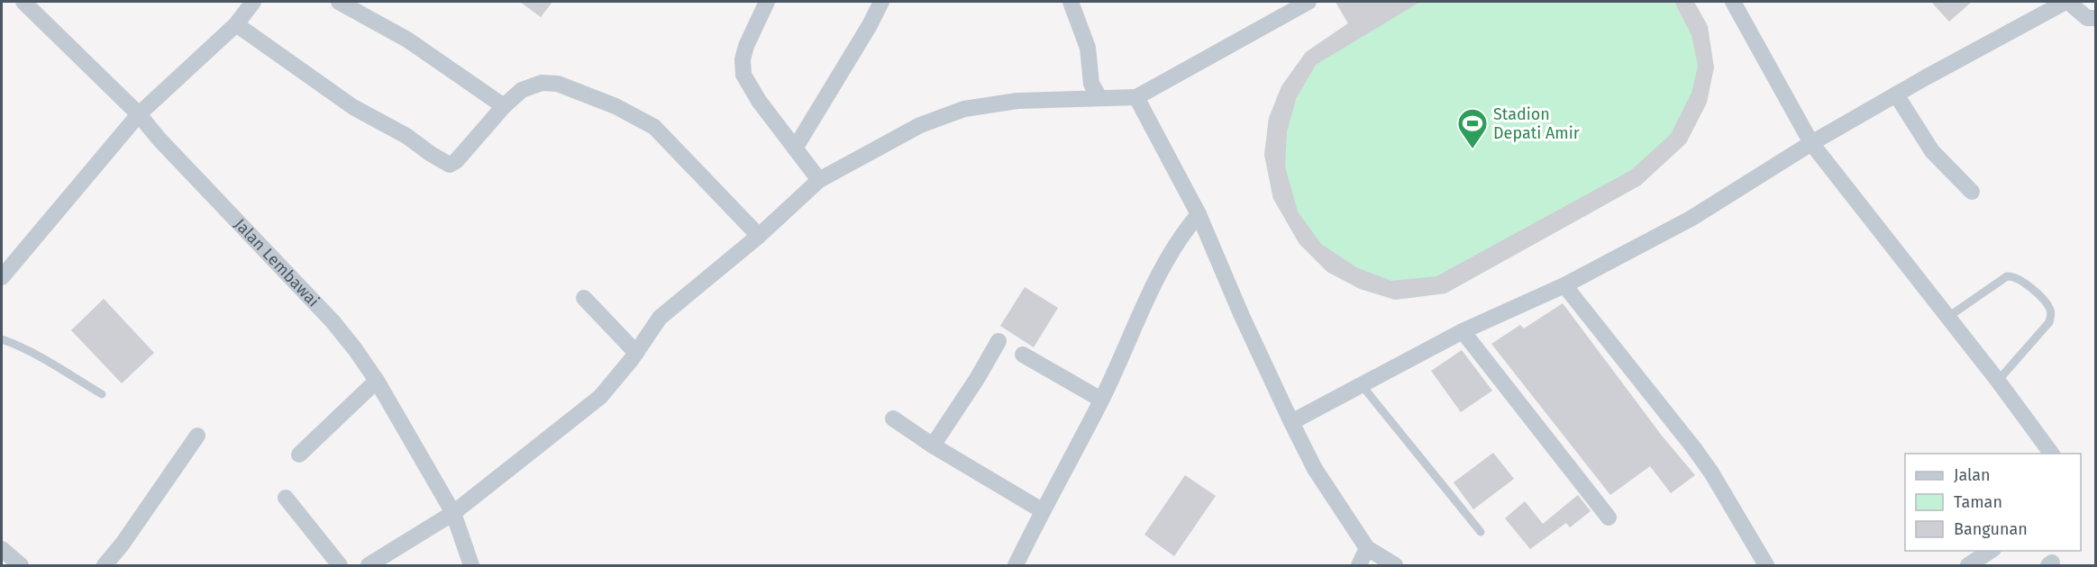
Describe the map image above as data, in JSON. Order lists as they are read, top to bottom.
{
  "streets": {
    "street": ["Jalan Lembawai"]
  },
  "places": {
    "sports": ["Stadion Depati Amir"]
  },
  "legend": ["Jalan", "Taman", "Bangunan"]
}
